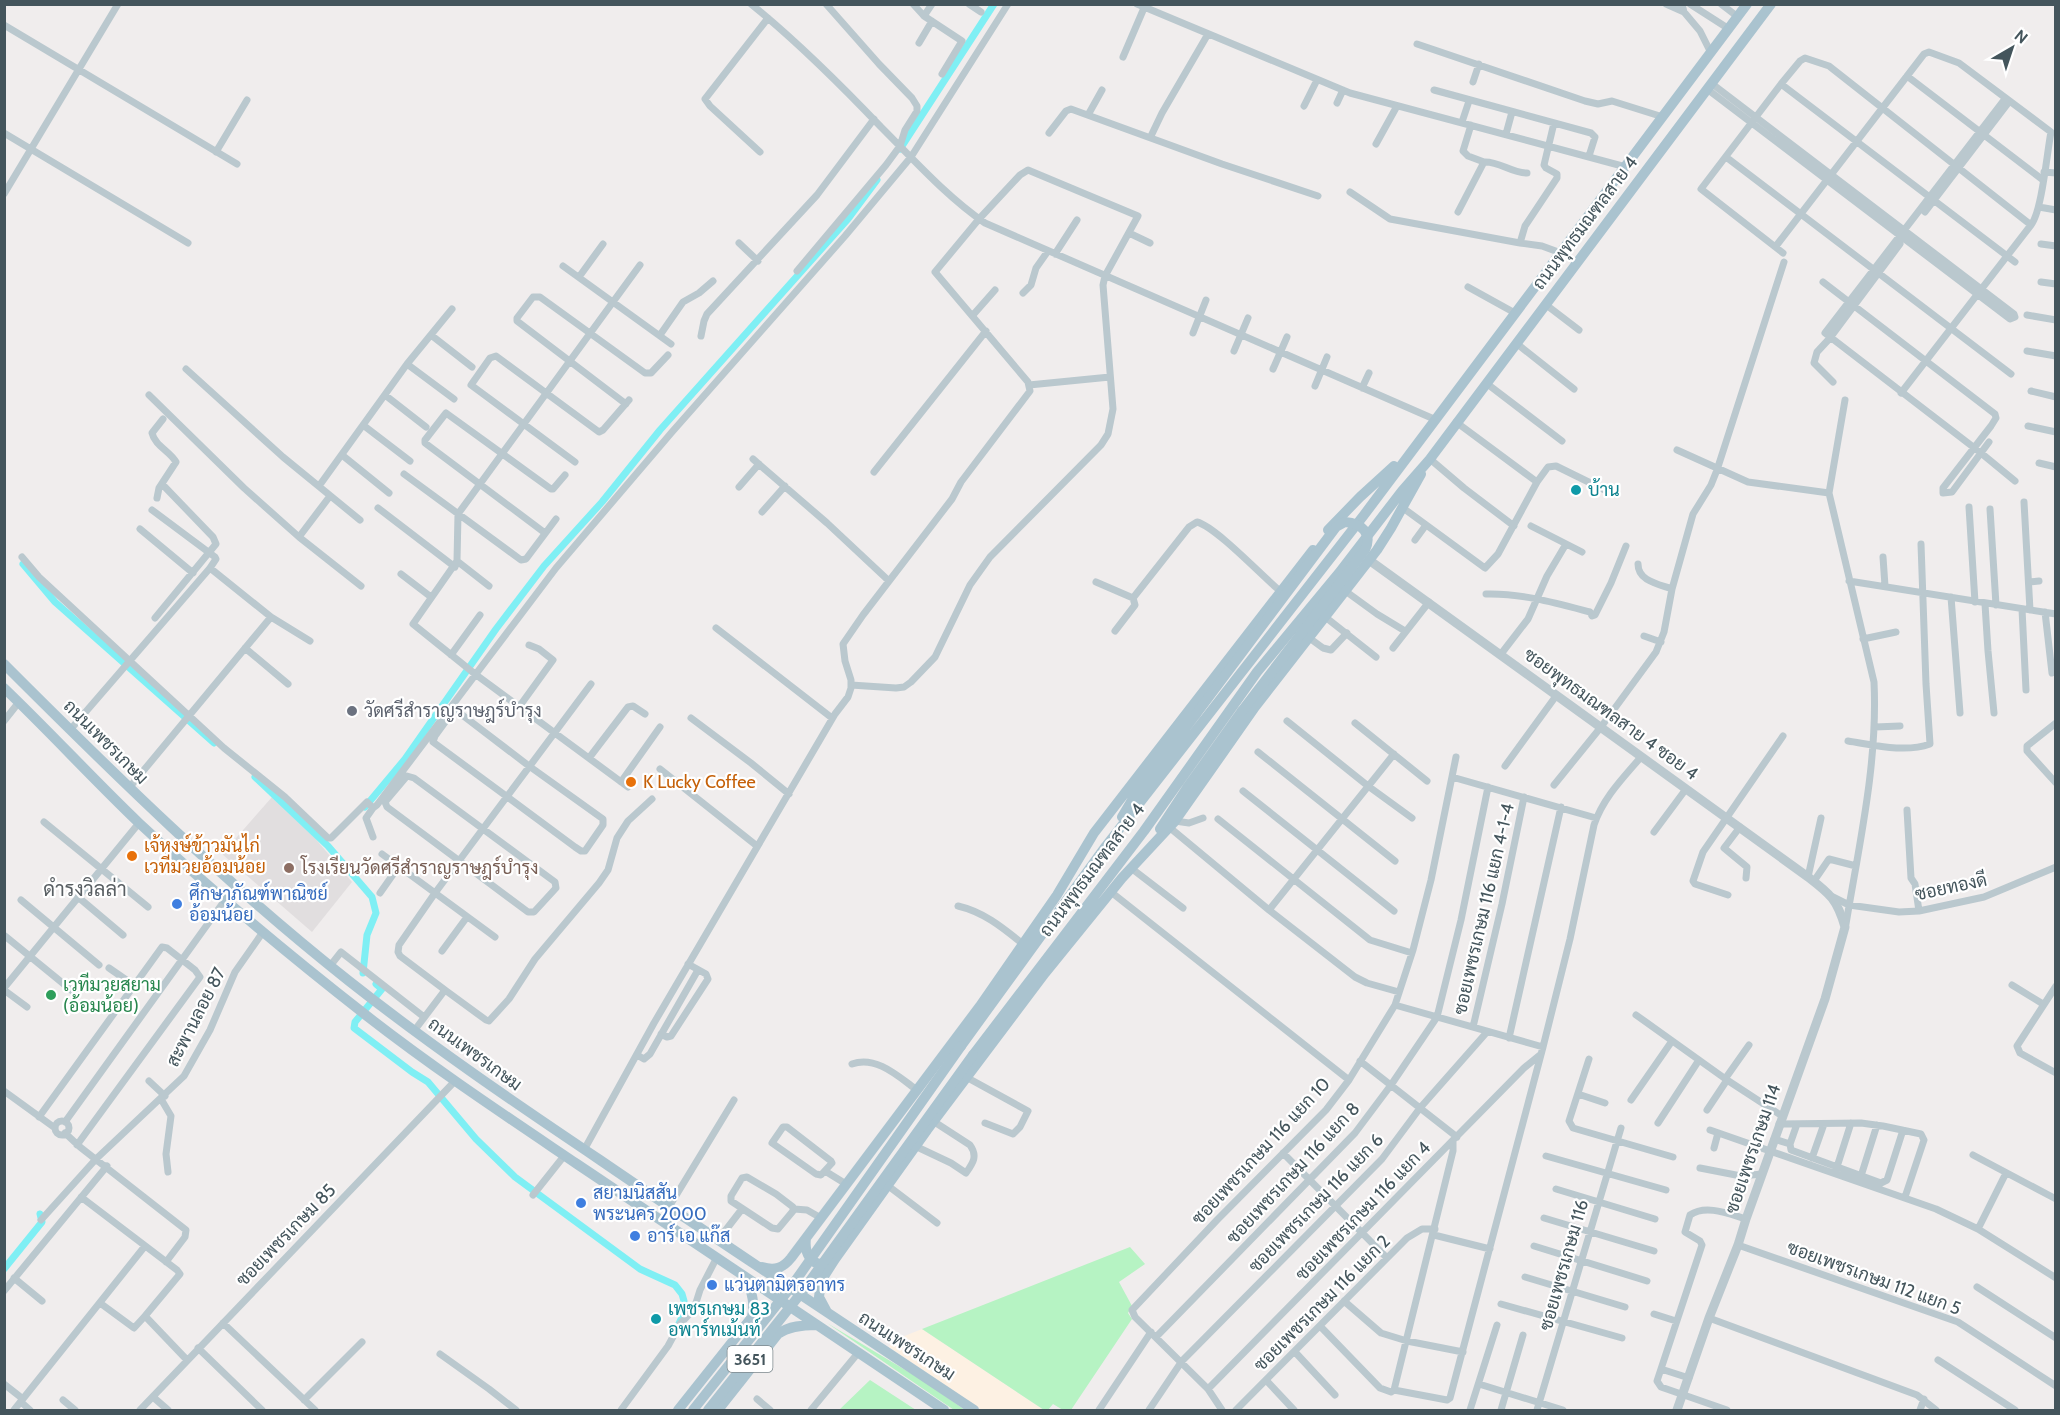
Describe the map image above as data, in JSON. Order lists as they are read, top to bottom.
{
  "streets": {
    "main road": ["ถนนพุทธมณฑลสาย 4", "ถนนเพชรเกษม", "3651"],
    "street": [
      "ซอยพุทธมณฑลสาย 4 ซอย 4",
      "ซอยทองดี",
      "ซอยเพชรเกษม 116 แยก 4-1-4",
      "สะพานลอย 87",
      "ซอยเพชรเกษม 114",
      "ซอยเพชรเกษม 116 แยก 10",
      "ซอยเพชรเกษม 116 แยก 8",
      "ซอยเพชรเกษม 116 แยก 6",
      "ซอยเพชรเกษม 116 แยก 4",
      "ซอยเพชรเกษม 85",
      "ซอยเพชรเกษม 116",
      "ซอยเพชรเกษม 112 แยก 5",
      "ซอยเพชรเกษม 116 แยก 2"
    ]
  },
  "crossings": [
    ["ถนนพุทธมณฑลสาย 4", "ซอยพุทธมณฑลสาย 4 ซอย 4"],
    ["ถนนพุทธมณฑลสาย 4", "ถนนเพชรเกษม"],
    ["ซอยพุทธมณฑลสาย 4 ซอย 4", "ซอยทองดี"],
    ["ถนนเพชรเกษม", "สะพานลอย 87"],
    ["ถนนเพชรเกษม", "ซอยเพชรเกษม 85"],
    ["ซอยเพชรเกษม 114", "ซอยเพชรเกษม 112 แยก 5"],
    ["ซอยเพชรเกษม 116 แยก 10", "ซอยเพชรเกษม 116 แยก 8"]
  ],
  "districts": ["ดำรงวิลล่า"],
  "places": [
    "บ้าน",
    "วัดศรีสําราญราษฎร์บํารุง",
    "K Lucky Coffee",
    "เจ้หงษ์ข้าวมันไก่ เวทีมวยอ้อมน้อย",
    "โรงเรียนวัดศรีสําราญราษฎร์บํารุง",
    "ศึกษาภัณฑ์พาณิชย์ อ้อมน้อย",
    "เวทีมวยสยาม (อ้อมน้อย)",
    "สยามนิสสัน พระนคร 2000",
    "อาร์ เอ แก๊ส",
    "แว่นตามิตรอาทร",
    "เพชรเกษม 83 อพาร์ทเม้นท์"
  ],
  "north": "top right"
}
